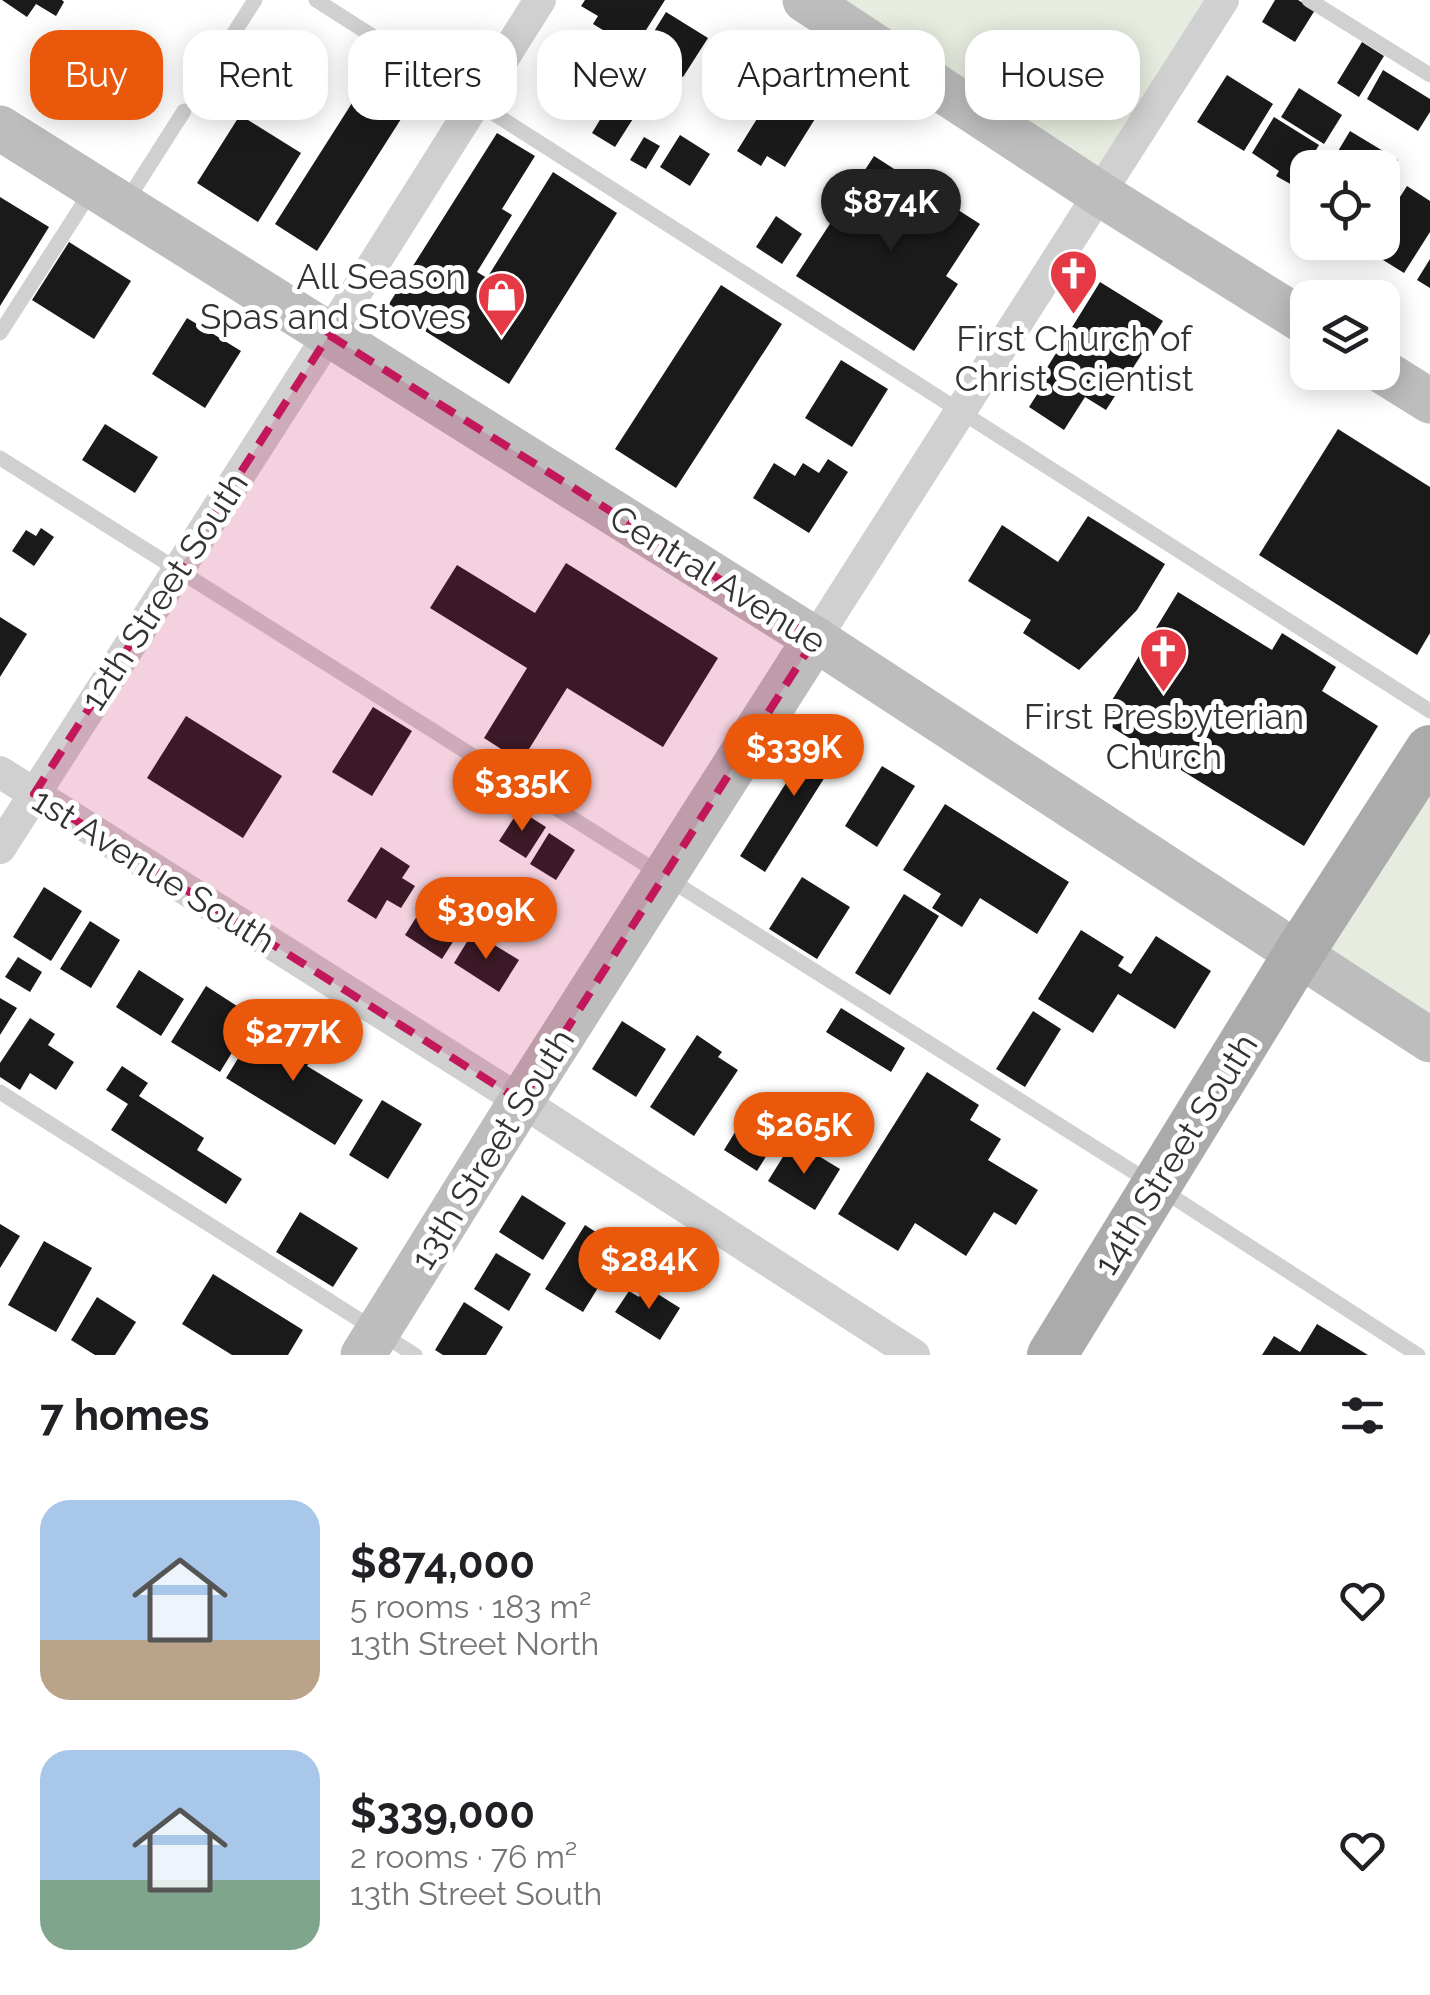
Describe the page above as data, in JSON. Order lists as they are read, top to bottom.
{
  "streets": {
    "main road": ["14th Street South"],
    "street": [
      "Central Avenue",
      "12th Street South",
      "1st Avenue South",
      "13th Street South"
    ]
  },
  "crossings": [
    ["Central Avenue", "12th Street South"],
    ["Central Avenue", "13th Street South"],
    ["Central Avenue", "14th Street South"],
    ["12th Street South", "1st Avenue South"],
    ["1st Avenue South", "13th Street South"]
  ],
  "places": {
    "church": ["First Church of Christ Scientist", "First Presbyterian Church"],
    "shop": ["All Season Spas and Stoves"]
  },
  "page": {
    "chip": [
      "Buy",
      "Rent",
      "Filters",
      "New",
      "Apartment",
      "House"
    ],
    "price": [
      "$874K",
      "$339K",
      "$335K",
      "$309K",
      "$277K",
      "$265K",
      "$284K"
    ],
    "heading": "7 homes",
    "list": [
      {
        "name": "$874,000",
        "note": "5 rooms · 183 m² · 13th Street North"
      },
      {
        "name": "$339,000",
        "note": "2 rooms · 76 m² · 13th Street South"
      }
    ]
  }
}
